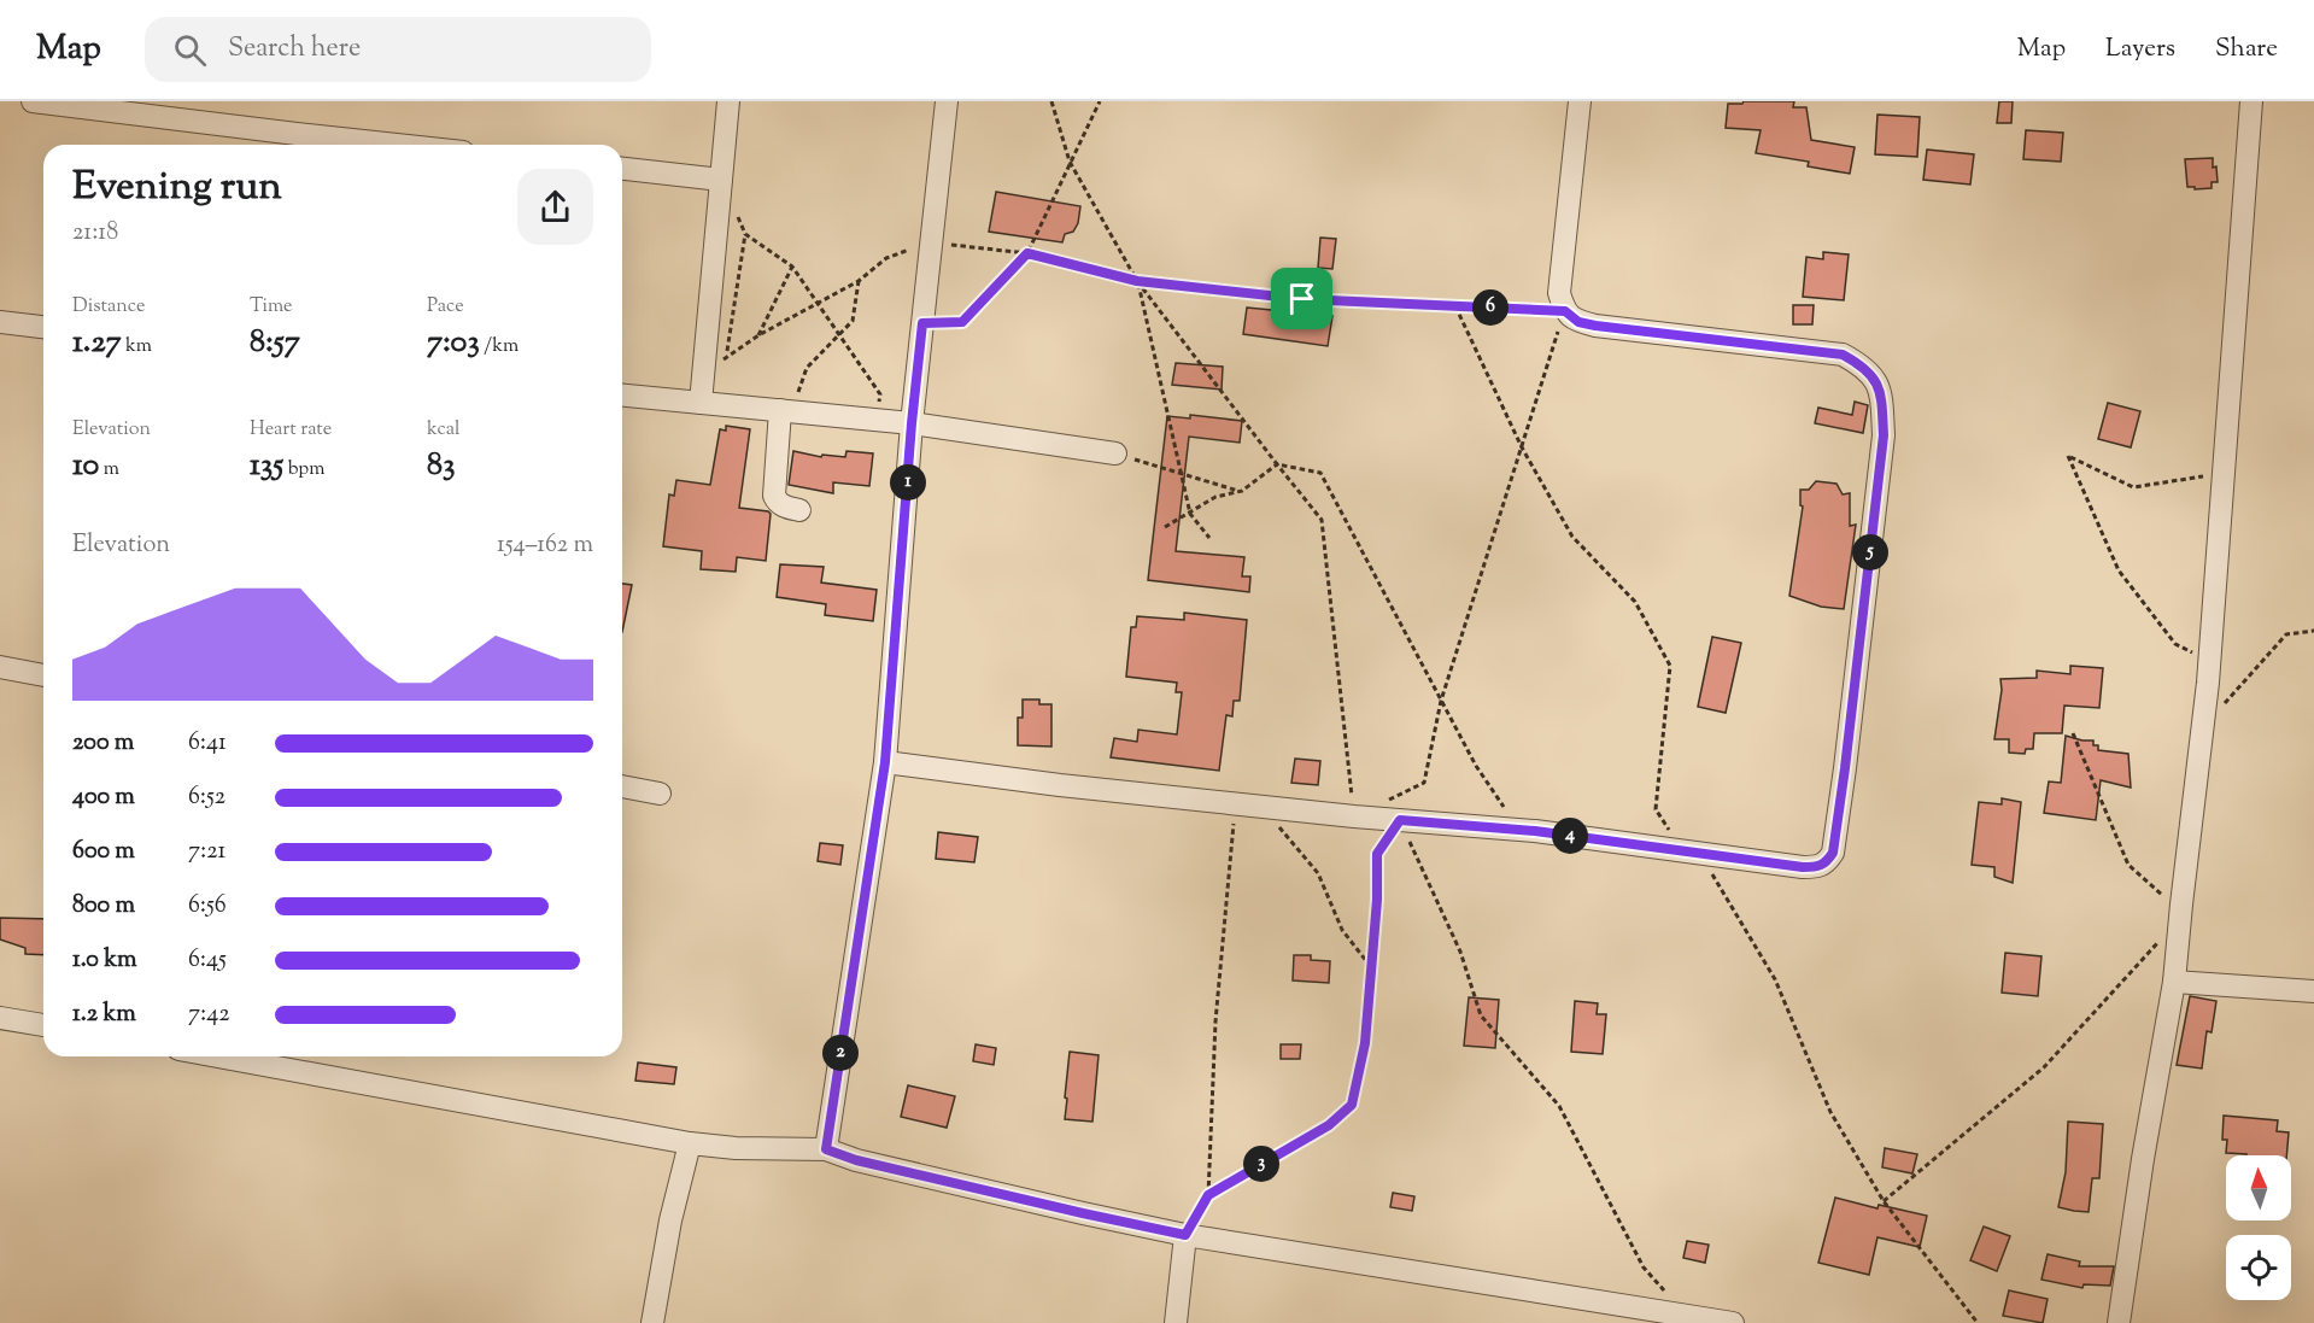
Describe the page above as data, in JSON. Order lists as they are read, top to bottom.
{
  "north": "top",
  "page": {
    "header": "Map",
    "search": "Search here",
    "nav": ["Map", "Layers", "Share"],
    "heading": ["Evening run", "21:18"],
    "stats": [
      ["Distance", "1.27 km"],
      ["Time", "8:57"],
      ["Pace", "7:03 /km"],
      ["Elevation", "10 m"],
      ["Heart rate", "135 bpm"],
      ["kcal", "83"]
    ],
    "pins": [
      "6",
      "1",
      "5",
      "4",
      "2",
      "3"
    ],
    "chart": ["Elevation", "154–162 m"],
    "list": [
      {
        "name": "200 m",
        "note": "6:41"
      },
      {
        "name": "400 m",
        "note": "6:52"
      },
      {
        "name": "600 m",
        "note": "7:21"
      },
      {
        "name": "800 m",
        "note": "6:56"
      },
      {
        "name": "1.0 km",
        "note": "6:45"
      },
      {
        "name": "1.2 km",
        "note": "7:42"
      }
    ]
  }
}
